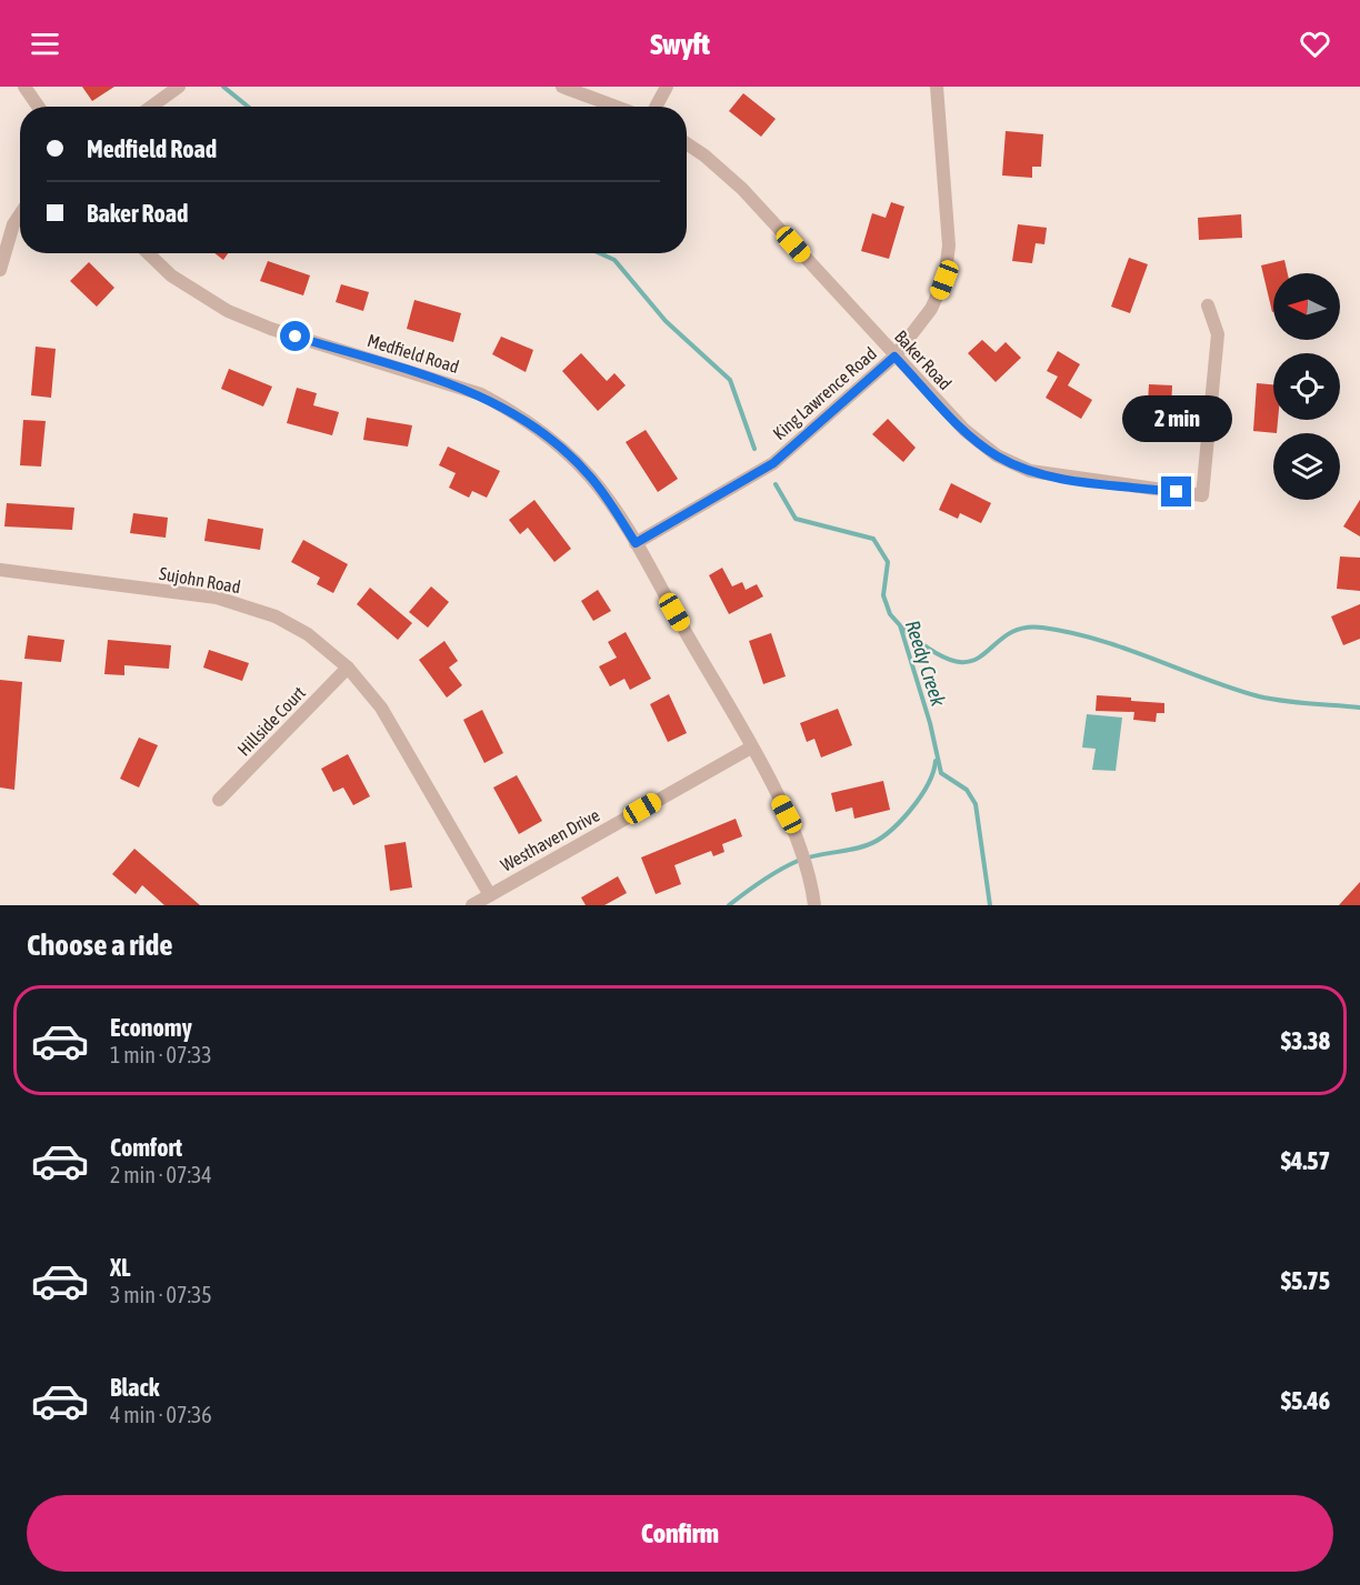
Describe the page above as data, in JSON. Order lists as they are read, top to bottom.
{
  "streets": {
    "street": [
      "Medfield Road",
      "Baker Road",
      "King Lawrence Road",
      "Sujohn Road",
      "Hillside Court",
      "Westhaven Drive"
    ]
  },
  "crossings": [
    ["Medfield Road", "King Lawrence Road"],
    ["Medfield Road", "Westhaven Drive"],
    ["Baker Road", "King Lawrence Road"],
    ["Sujohn Road", "Hillside Court"],
    ["Sujohn Road", "Westhaven Drive"]
  ],
  "water": ["Reedy Creek"],
  "north": "left",
  "page": {
    "header": "Swyft",
    "banner": ["Medfield Road", "Baker Road"],
    "bubble": "2 min",
    "heading": "Choose a ride",
    "list": [
      {
        "name": "Economy",
        "note": "1 min · 07:33",
        "value": "$3.38"
      },
      {
        "name": "Comfort",
        "note": "2 min · 07:34",
        "value": "$4.57"
      },
      {
        "name": "XL",
        "note": "3 min · 07:35",
        "value": "$5.75"
      },
      {
        "name": "Black",
        "note": "4 min · 07:36",
        "value": "$5.46"
      }
    ],
    "buttons": "Confirm"
  }
}
